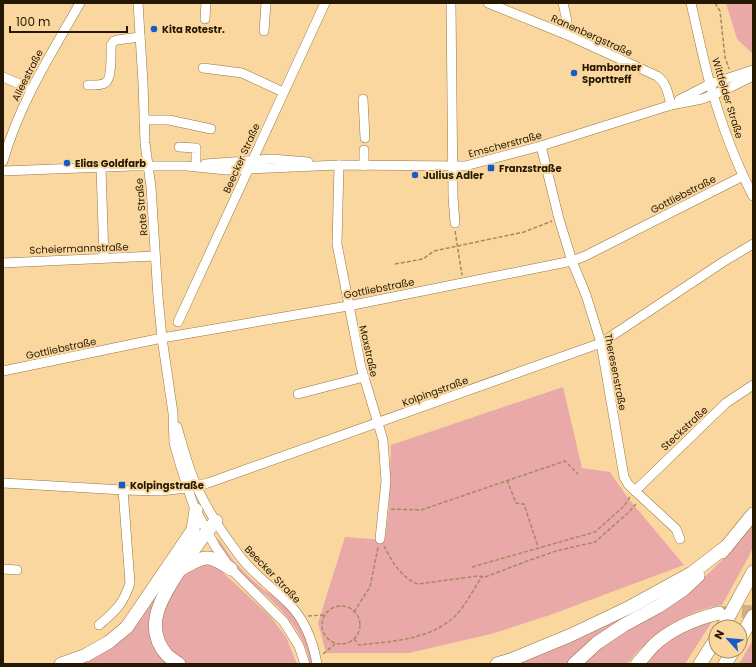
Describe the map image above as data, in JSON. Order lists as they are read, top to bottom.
{
  "streets": {
    "street": [
      "Ranenbergstraße",
      "Alleestraße",
      "Wittfelder Straße",
      "Emscherstraße",
      "Beecker Straße",
      "Gottliebstraße",
      "Rote Straße",
      "Scheiermannstraße",
      "Maxstraße",
      "Theresenstraße",
      "Kolpingstraße",
      "Steckstraße"
    ]
  },
  "crossings": [
    ["Ranenbergstraße", "Emscherstraße"],
    ["Wittfelder Straße", "Emscherstraße"],
    ["Wittfelder Straße", "Gottliebstraße"],
    ["Emscherstraße", "Beecker Straße"],
    ["Emscherstraße", "Rote Straße"],
    ["Emscherstraße", "Maxstraße"],
    ["Emscherstraße", "Theresenstraße"],
    ["Beecker Straße", "Gottliebstraße"],
    ["Beecker Straße", "Rote Straße"],
    ["Beecker Straße", "Kolpingstraße"],
    ["Gottliebstraße", "Rote Straße"],
    ["Gottliebstraße", "Maxstraße"],
    ["Gottliebstraße", "Theresenstraße"],
    ["Rote Straße", "Scheiermannstraße"],
    ["Maxstraße", "Kolpingstraße"],
    ["Theresenstraße", "Kolpingstraße"],
    ["Theresenstraße", "Steckstraße"]
  ],
  "places": {
    "other": [
      "Kita Rotestr.",
      "Hamborner Sporttreff",
      "Elias Goldfarb",
      "Julius Adler"
    ],
    "transit": ["Franzstraße", "Kolpingstraße"]
  },
  "scale_bar": "100 m",
  "north": "top left"
}
